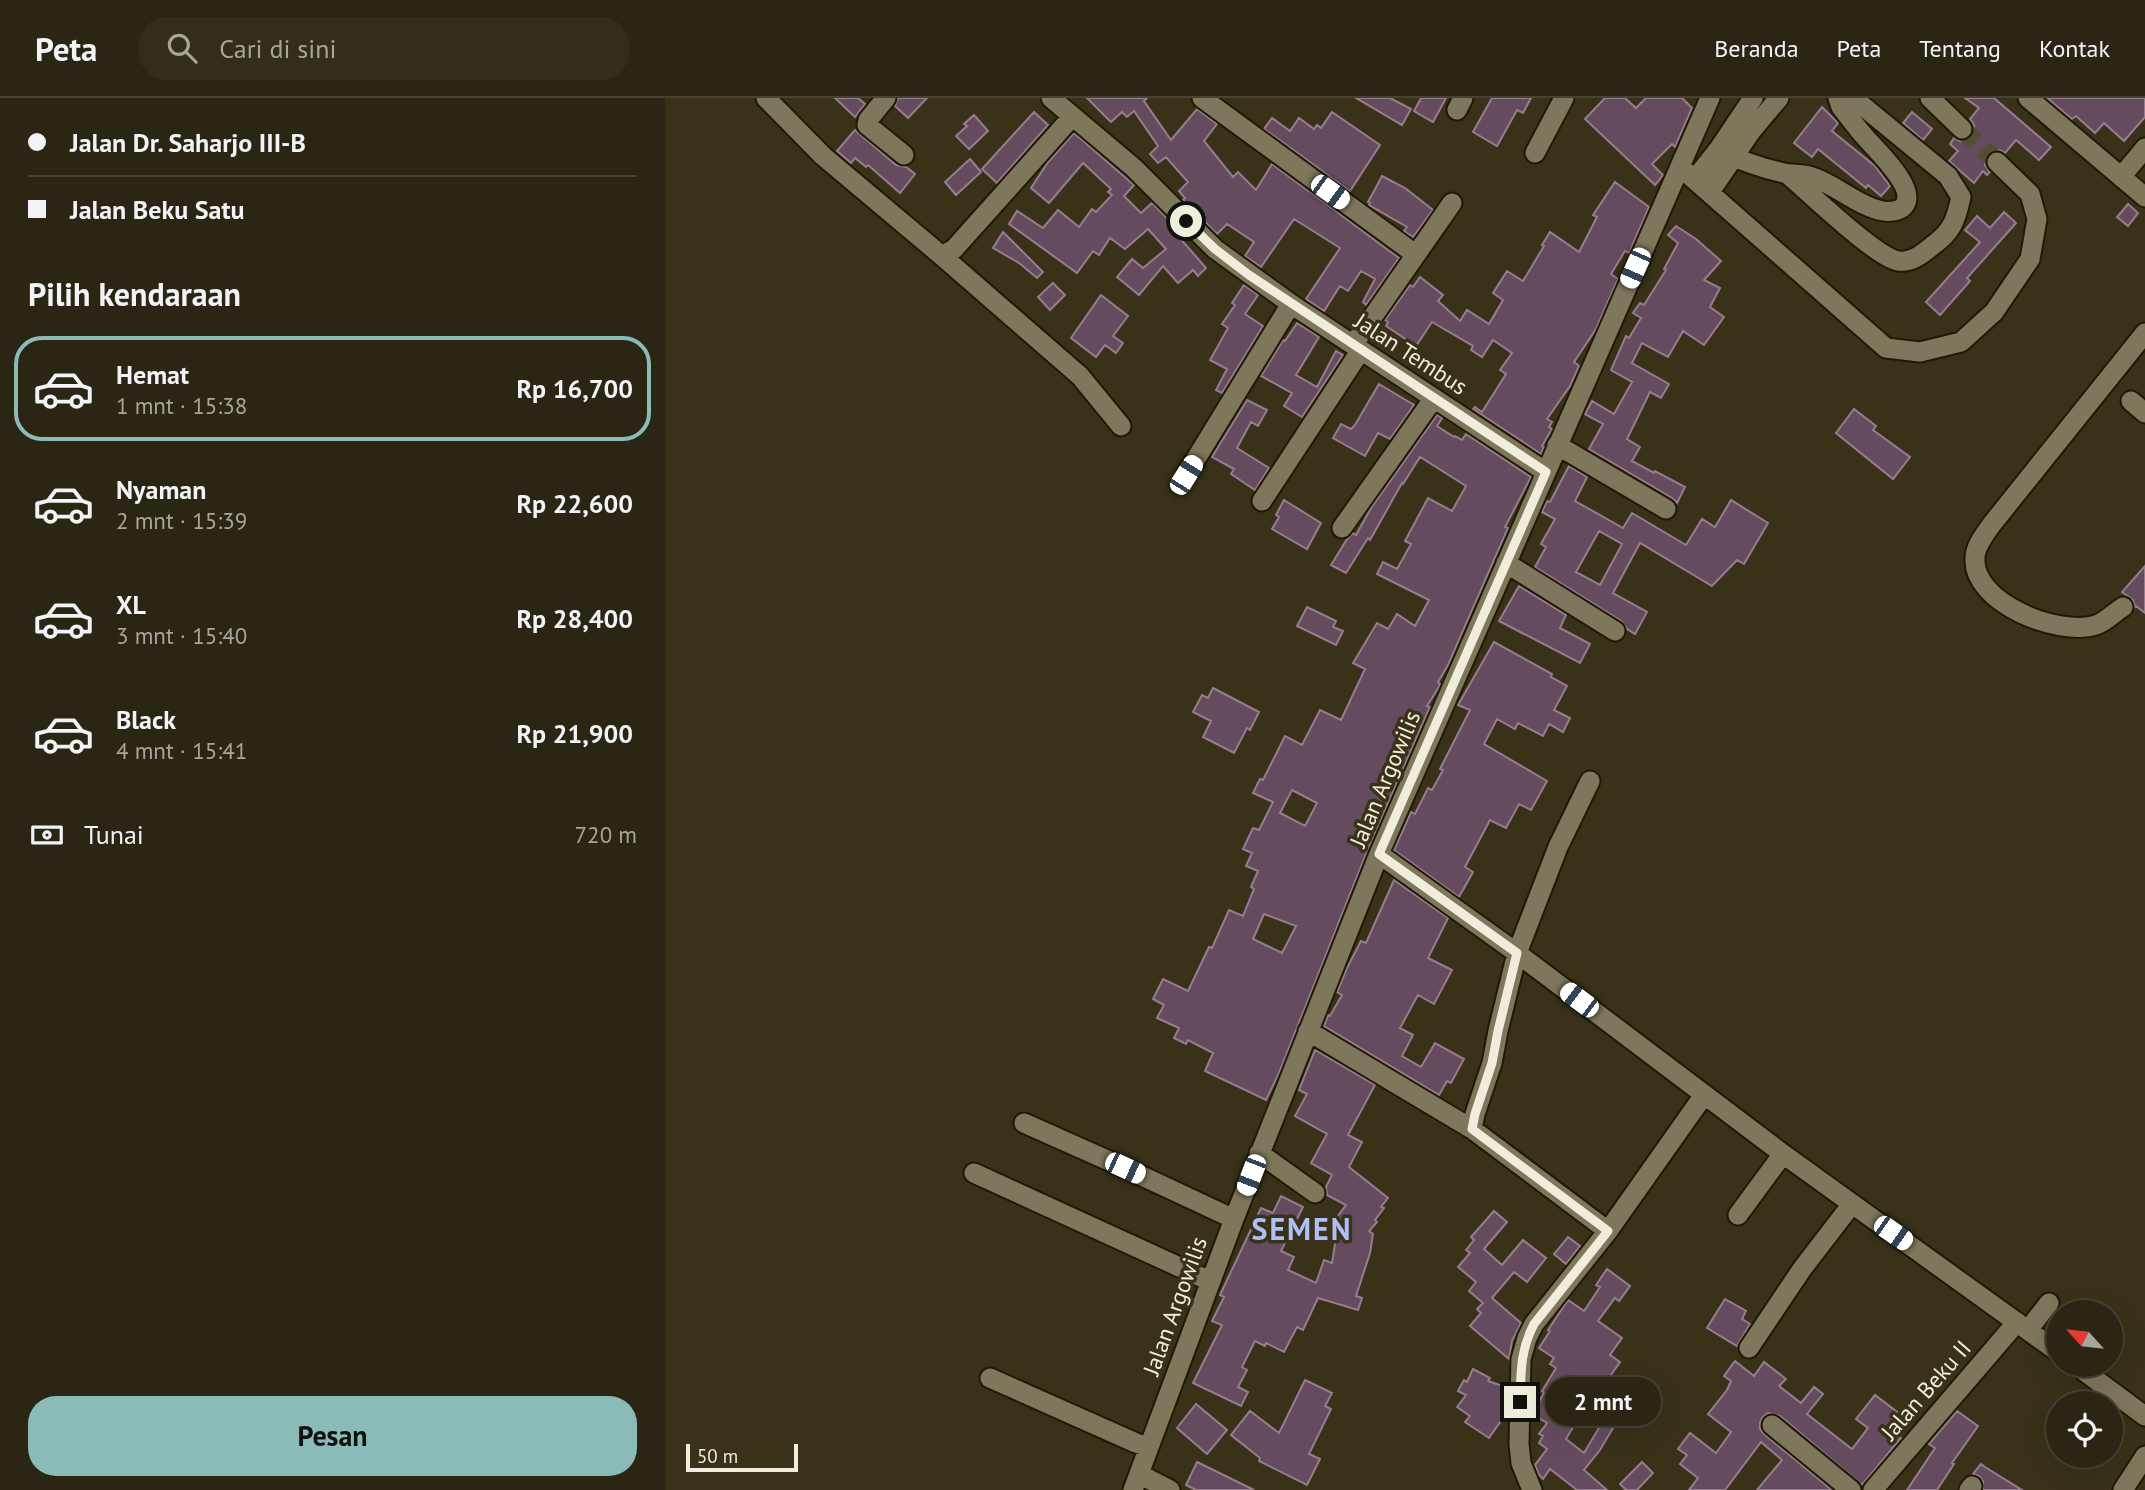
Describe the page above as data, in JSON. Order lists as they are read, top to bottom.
{
  "streets": {
    "street": ["Jalan Tembus", "Jalan Argowilis", "Jalan Beku II"]
  },
  "crossings": [
    ["Jalan Tembus", "Jalan Argowilis"]
  ],
  "districts": ["SEMEN"],
  "scale_bar": "50 m",
  "north": "top left",
  "page": {
    "header": "Peta",
    "search": "Cari di sini",
    "nav": [
      "Beranda",
      "Peta",
      "Tentang",
      "Kontak"
    ],
    "banner": ["Jalan Dr. Saharjo III-B", "Jalan Beku Satu"],
    "heading": "Pilih kendaraan",
    "list": [
      {
        "name": "Hemat",
        "note": "1 mnt · 15:38",
        "value": "Rp 16,700"
      },
      {
        "name": "Nyaman",
        "note": "2 mnt · 15:39",
        "value": "Rp 22,600"
      },
      {
        "name": "XL",
        "note": "3 mnt · 15:40",
        "value": "Rp 28,400"
      },
      {
        "name": "Black",
        "note": "4 mnt · 15:41",
        "value": "Rp 21,900"
      }
    ],
    "pay": ["Tunai", "720 m"],
    "bubble": "2 mnt",
    "buttons": "Pesan",
    "scale": "50 m"
  }
}
